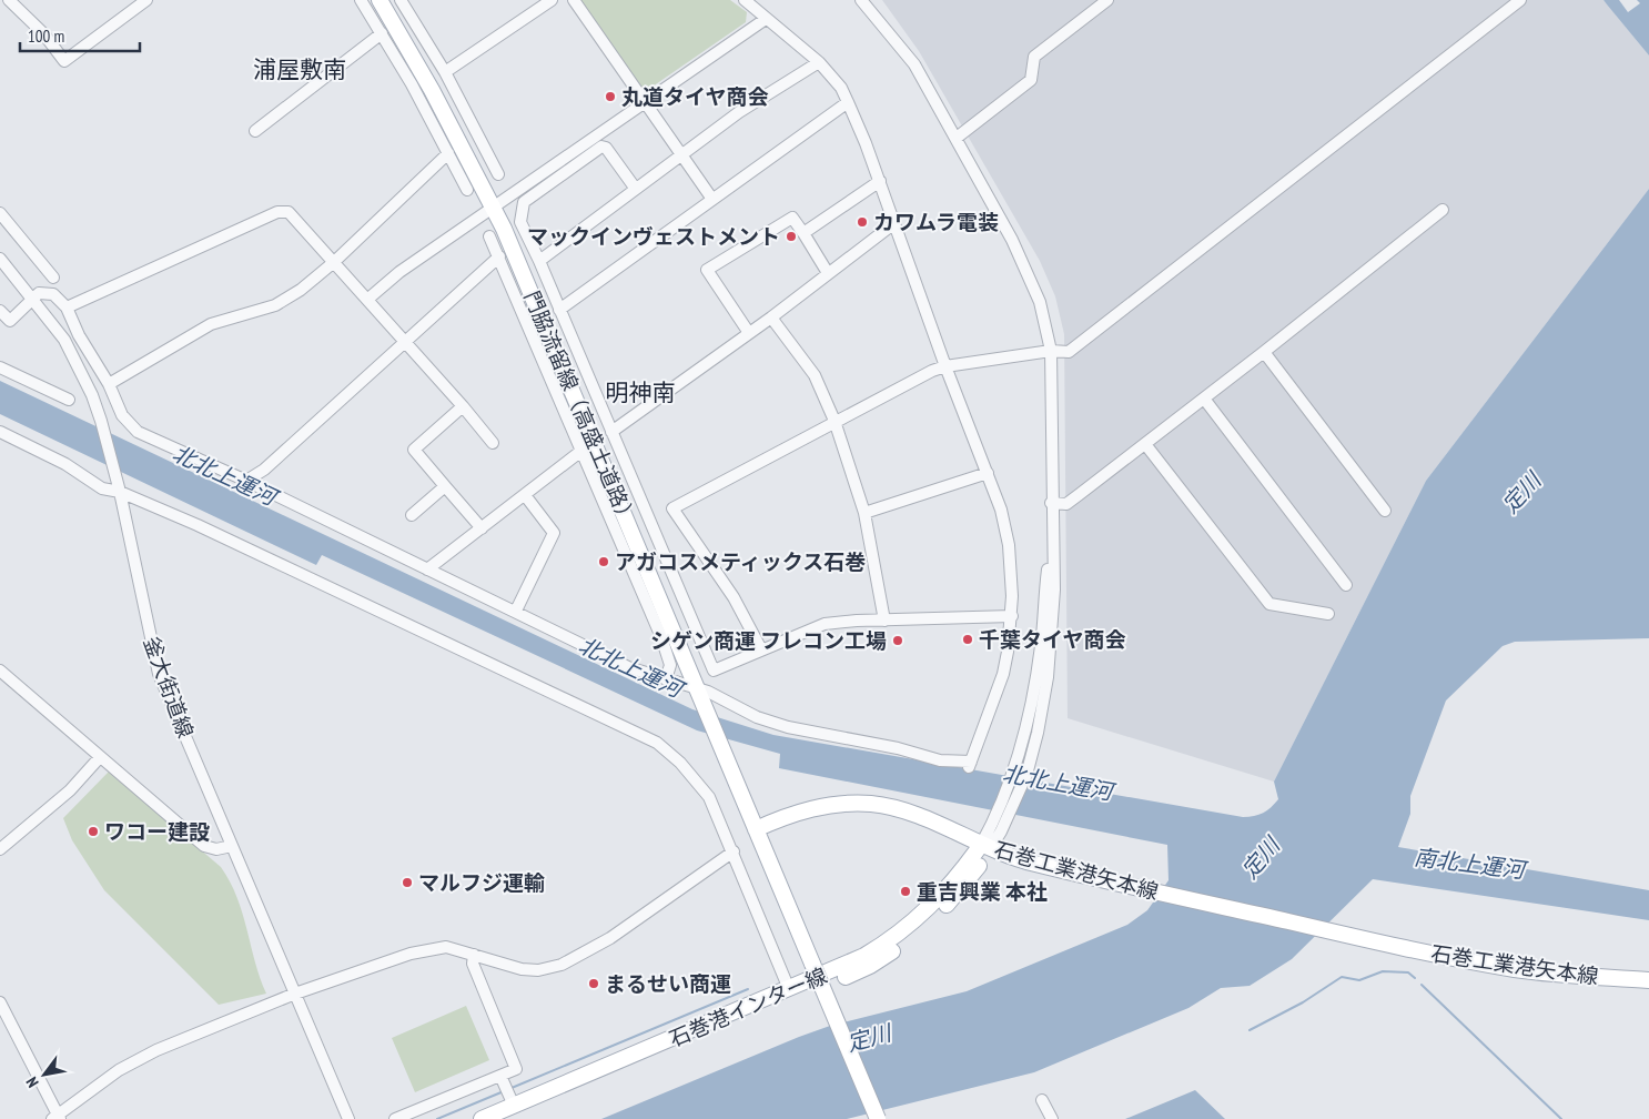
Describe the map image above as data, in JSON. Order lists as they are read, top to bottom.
{
  "streets": {
    "main road": ["門脇流留線（高盛土道路）", "石巻工業港矢本線", "石巻港インター線"],
    "street": ["釜大街道線"]
  },
  "crossings": [
    ["門脇流留線（高盛土道路）", "石巻工業港矢本線"],
    ["石巻工業港矢本線", "石巻港インター線"]
  ],
  "districts": ["浦屋敷南", "明神南"],
  "water": ["北北上運河", "定川", "南北上運河"],
  "places": [
    "丸道タイヤ商会",
    "カワムラ電装",
    "マックインヴェストメント",
    "アガコスメティックス石巻",
    "千葉タイヤ商会",
    "シゲン商運 フレコン工場",
    "ワコー建設",
    "マルフジ運輸",
    "重吉興業 本社",
    "まるせい商運"
  ],
  "scale_bar": "100 m",
  "north": "bottom left"
}
